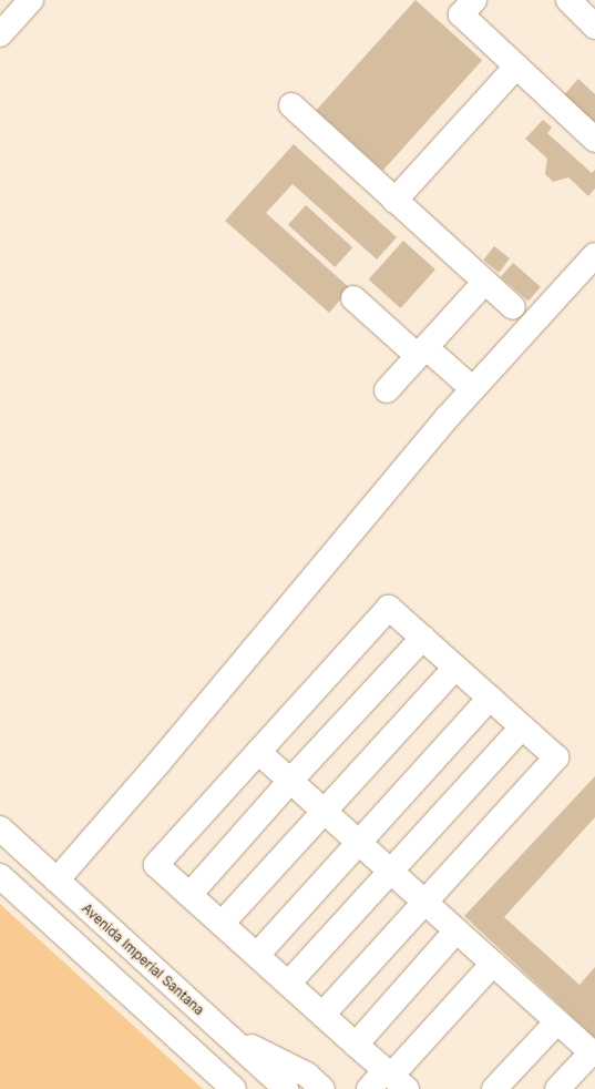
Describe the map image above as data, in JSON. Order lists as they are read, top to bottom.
{
  "streets": {
    "street": ["Avenida Imperial Santana"]
  }
}
